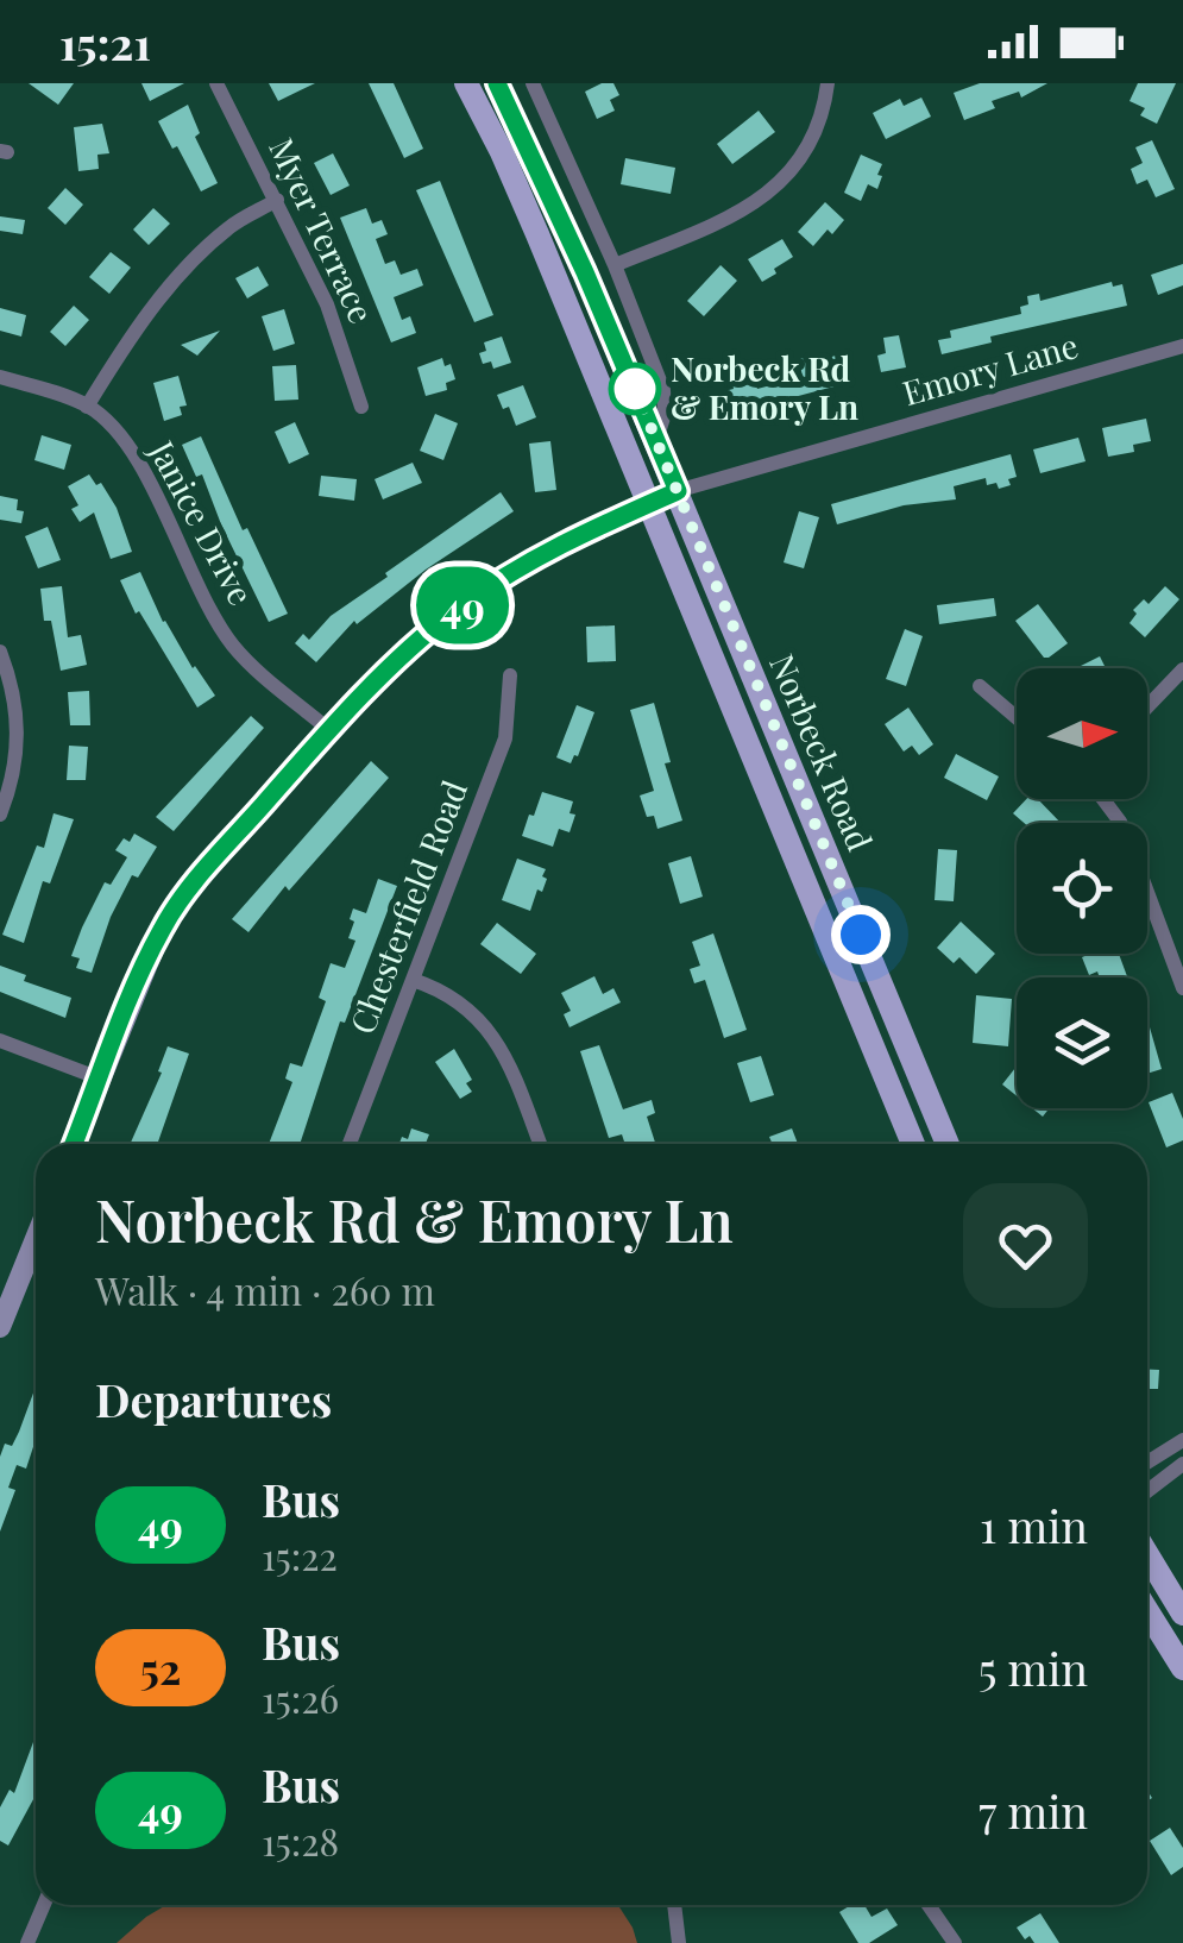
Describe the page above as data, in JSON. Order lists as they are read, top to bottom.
{
  "streets": {
    "main road": ["Norbeck Road"],
    "street": [
      "Myer Terrace",
      "Emory Lane",
      "Janice Drive",
      "Chesterfield Road"
    ]
  },
  "crossings": [
    ["Emory Lane", "Norbeck Road"]
  ],
  "places": ["Norbeck Rd & Emory Ln"],
  "lines": ["bus line 49"],
  "north": "right",
  "page": {
    "status": "15:21",
    "on_map": "49",
    "heading": [
      ["Norbeck Rd & Emory Ln", "Walk · 4 min · 260 m"],
      "Departures"
    ],
    "list": [
      {
        "mark": "49",
        "name": "Bus",
        "note": "15:22",
        "value": "1 min"
      },
      {
        "mark": "52",
        "name": "Bus",
        "note": "15:26",
        "value": "5 min"
      },
      {
        "mark": "49",
        "name": "Bus",
        "note": "15:28",
        "value": "7 min"
      }
    ]
  }
}
